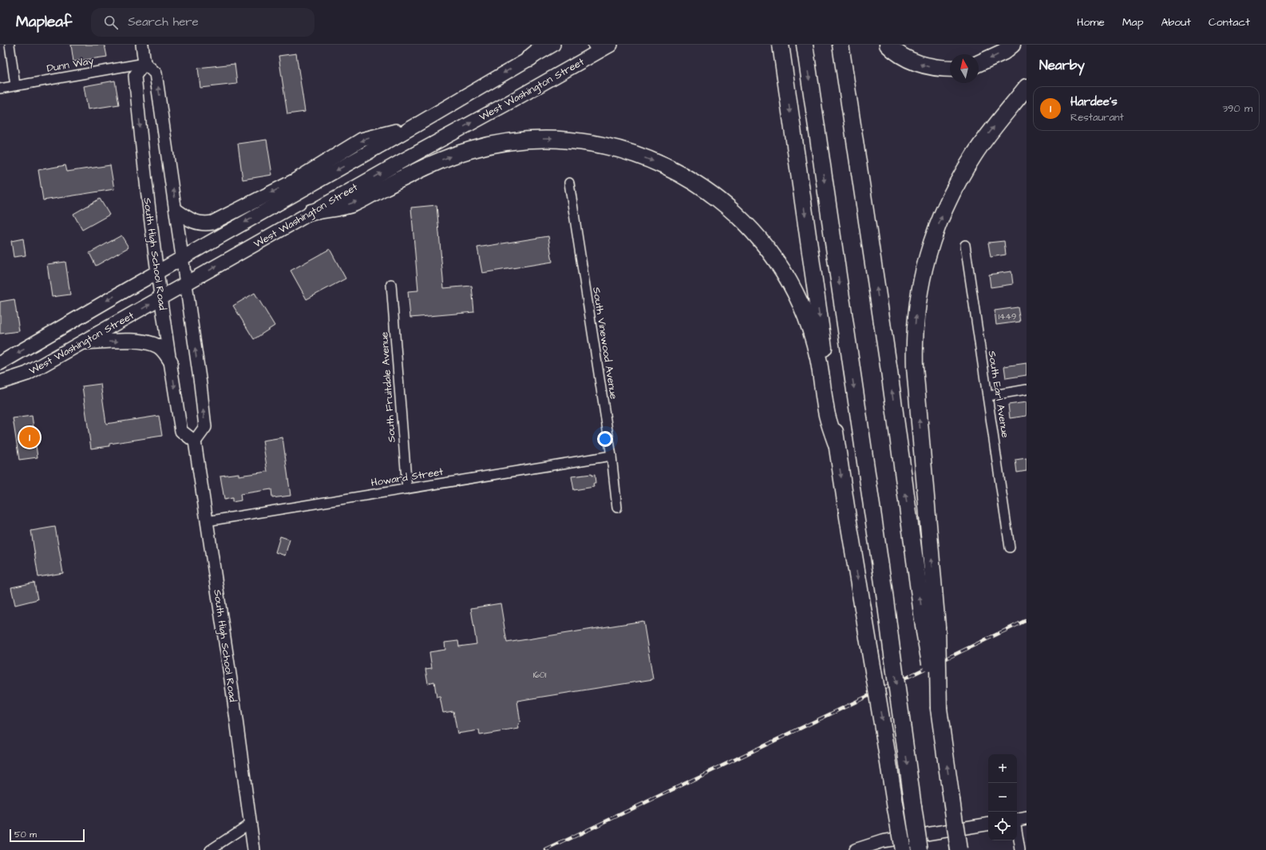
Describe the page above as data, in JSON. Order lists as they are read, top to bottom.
{
  "streets": {
    "main road": ["West Washington Street"],
    "street": [
      "Dunn Way",
      "South High School Road",
      "South Vinewood Avenue",
      "South Fruitdale Avenue",
      "South Earl Avenue",
      "Howard Street"
    ]
  },
  "crossings": [
    ["Dunn Way", "South High School Road"],
    ["West Washington Street", "South High School Road"],
    ["South High School Road", "Howard Street"],
    ["South Vinewood Avenue", "Howard Street"],
    ["South Fruitdale Avenue", "Howard Street"]
  ],
  "house_numbers": ["1449", "1601"],
  "scale_bar": "50 m",
  "north": "top",
  "page": {
    "header": "Mapleaf",
    "search": "Search here",
    "nav": [
      "Home",
      "Map",
      "About",
      "Contact"
    ],
    "heading": "Nearby",
    "list": [
      {
        "mark": "1",
        "name": "Hardee's",
        "note": "Restaurant",
        "value": "390 m"
      }
    ],
    "pins": "1",
    "map_buttons": ["+", "−"],
    "scale": "50 m"
  }
}
